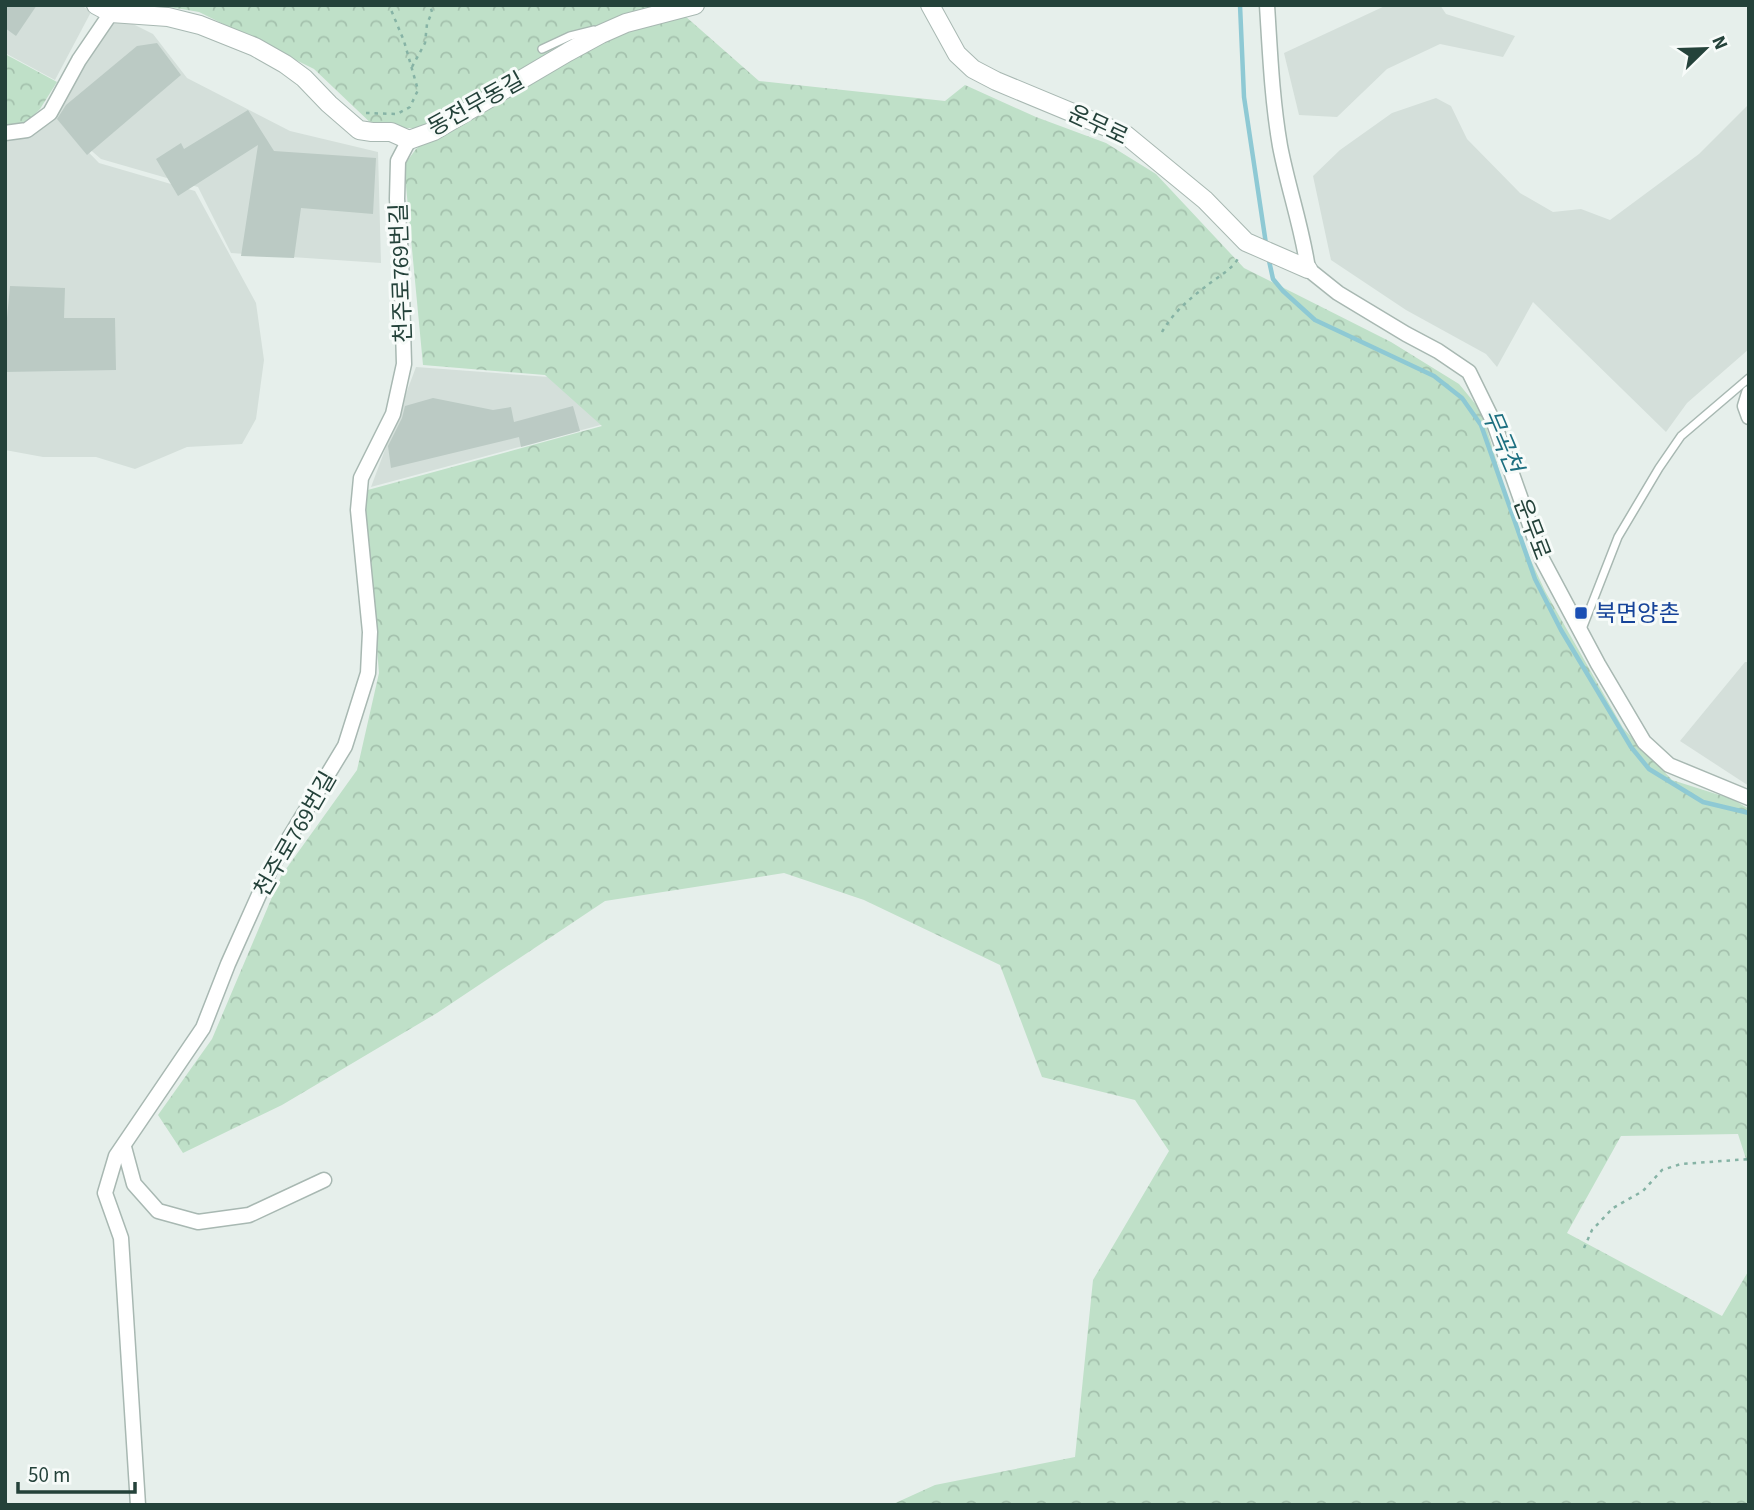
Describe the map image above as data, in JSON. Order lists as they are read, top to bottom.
{
  "streets": {
    "street": ["동전무동길", "운무로", "천주로769번길"]
  },
  "crossings": [
    ["동전무동길", "천주로769번길"]
  ],
  "water": ["무곡천"],
  "places": {
    "transit": ["북면양촌"]
  },
  "scale_bar": "50 m",
  "north": "top right"
}
